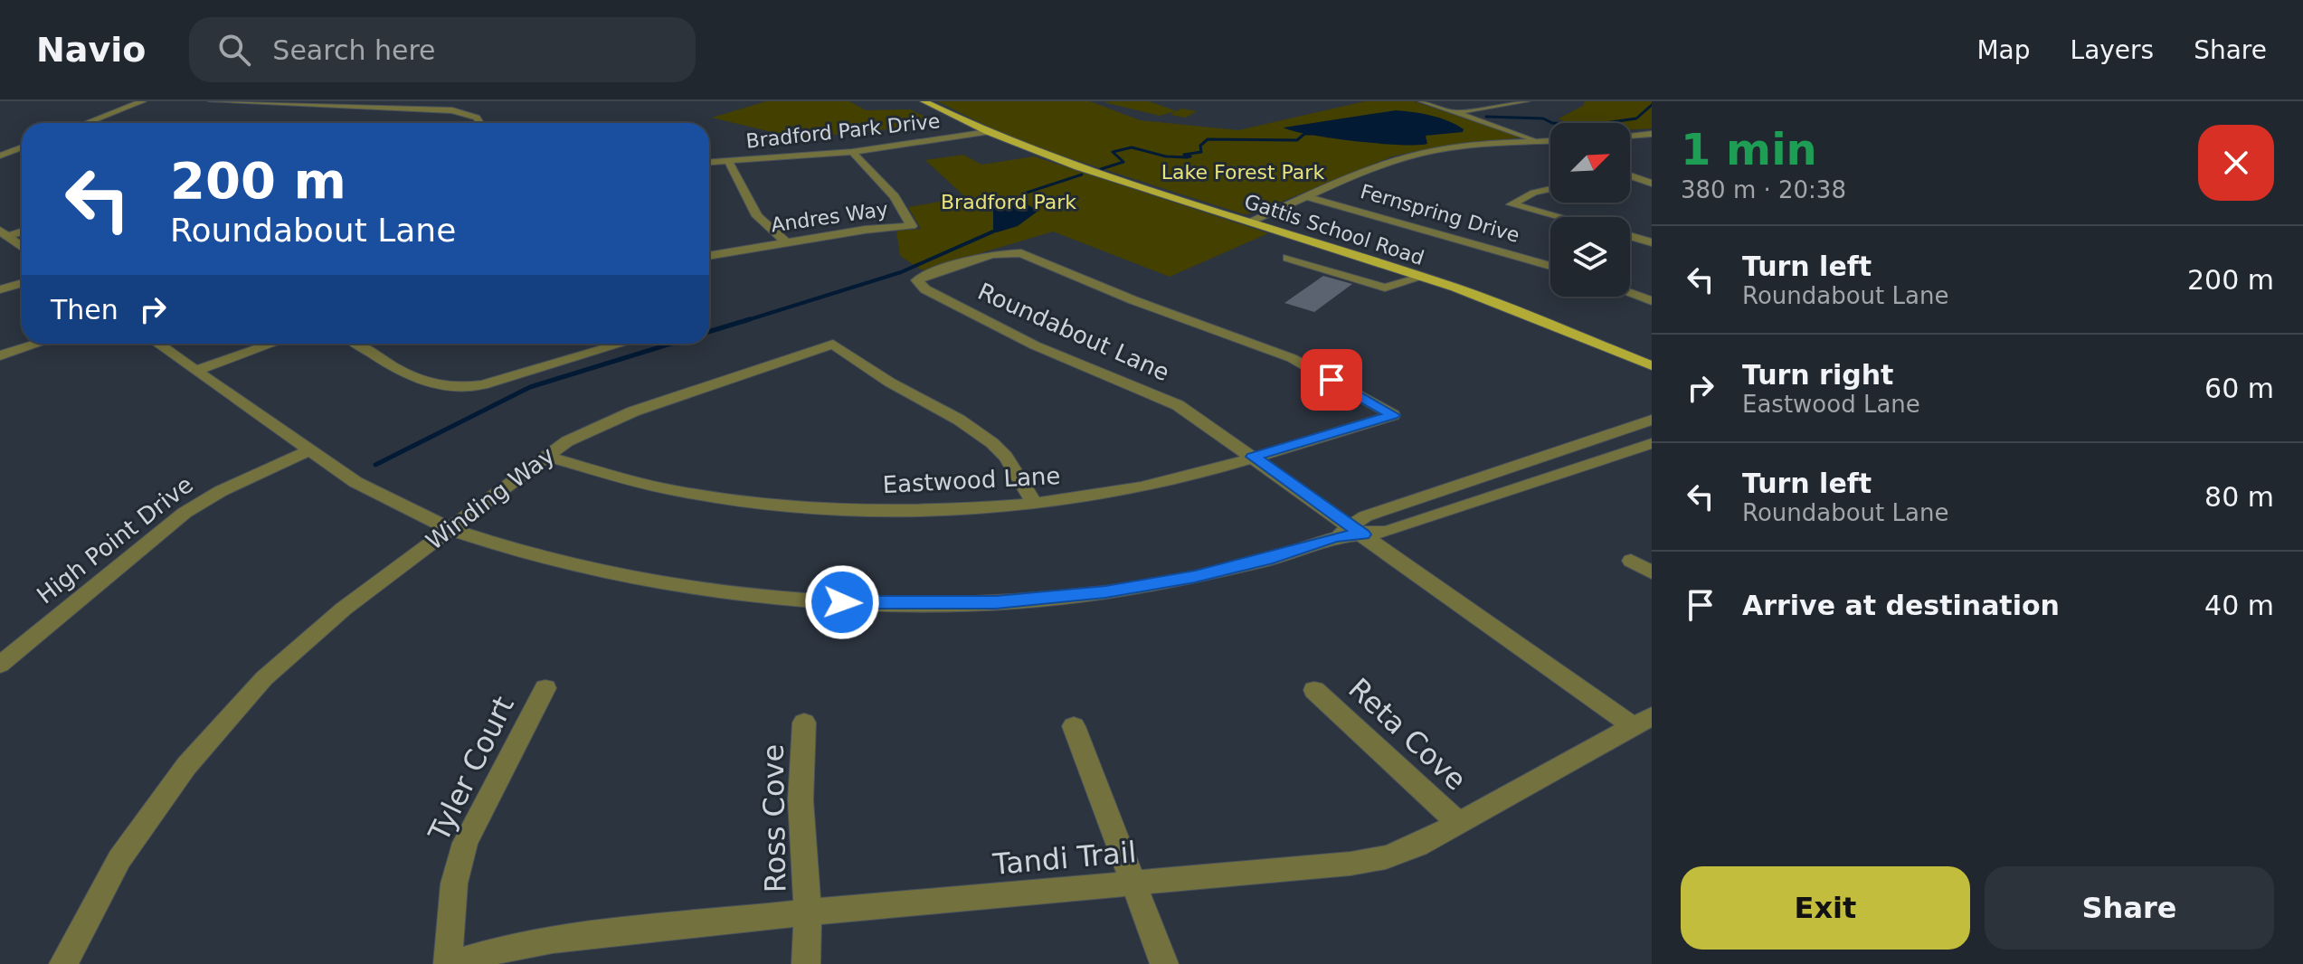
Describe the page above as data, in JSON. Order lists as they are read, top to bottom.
{
  "streets": {
    "main road": ["Gattis School Road"],
    "street": [
      "Bradford Park Drive",
      "Fernspring Drive",
      "Andres Way",
      "Roundabout Lane",
      "Eastwood Lane",
      "Winding Way",
      "High Point Drive",
      "Reta Cove",
      "Tyler Court",
      "Ross Cove",
      "Tandi Trail"
    ]
  },
  "crossings": [
    ["Bradford Park Drive", "Andres Way"],
    ["Bradford Park Drive", "Gattis School Road"],
    ["Roundabout Lane", "Eastwood Lane"],
    ["Roundabout Lane", "Tandi Trail"],
    ["Eastwood Lane", "Winding Way"],
    ["Reta Cove", "Tandi Trail"],
    ["Tyler Court", "Tandi Trail"],
    ["Ross Cove", "Tandi Trail"]
  ],
  "parks": ["Lake Forest Park", "Bradford Park"],
  "north": "top right",
  "page": {
    "header": "Navio",
    "search": "Search here",
    "nav": ["Map", "Layers", "Share"],
    "heading": ["1 min", "380 m · 20:38"],
    "turn": ["200 m", "Roundabout Lane"],
    "list": [
      {
        "name": "Turn left",
        "note": "Roundabout Lane",
        "value": "200 m"
      },
      {
        "name": "Turn right",
        "note": "Eastwood Lane",
        "value": "60 m"
      },
      {
        "name": "Turn left",
        "note": "Roundabout Lane",
        "value": "80 m"
      },
      {
        "name": "Arrive at destination",
        "value": "40 m"
      }
    ],
    "then": "Then",
    "buttons": ["Exit", "Share"]
  }
}
